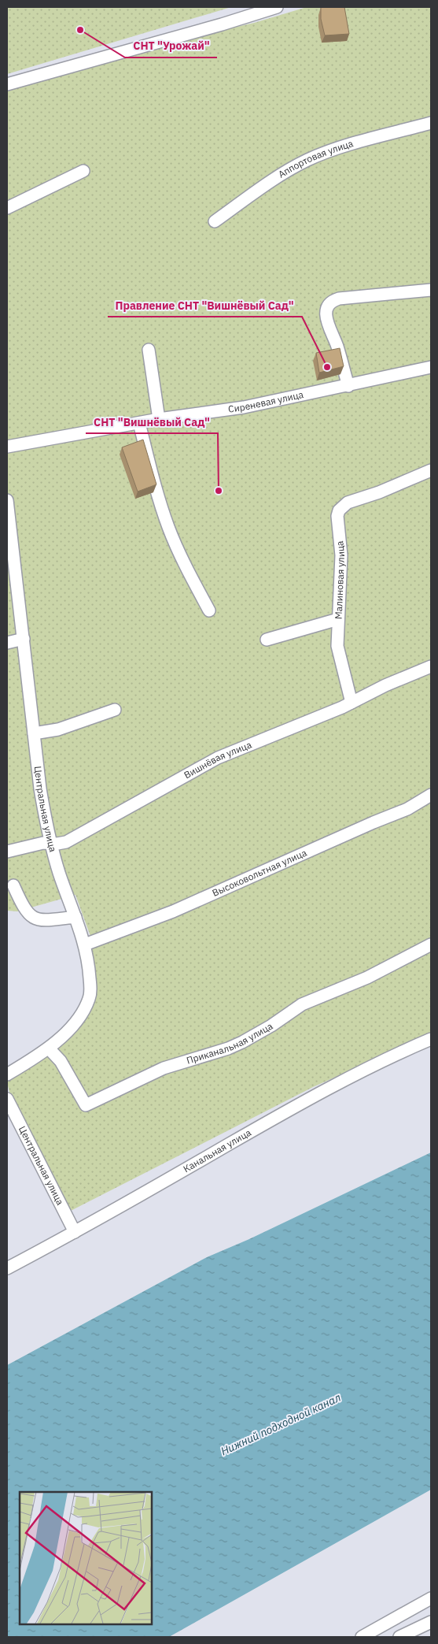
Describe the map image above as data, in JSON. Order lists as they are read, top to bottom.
{
  "streets": {
    "street": [
      "Аппортовая улица",
      "Сиреневая улица",
      "Малиновая улица",
      "Вишнёвая улица",
      "Центральная улица",
      "Высоковольтная улица",
      "Приканальная улица",
      "Канальная улица"
    ]
  },
  "crossings": [
    ["Малиновая улица", "Вишнёвая улица"],
    ["Вишнёвая улица", "Центральная улица"],
    ["Центральная улица", "Высоковольтная улица"],
    ["Центральная улица", "Приканальная улица"],
    ["Центральная улица", "Канальная улица"]
  ],
  "water": ["Нижний подходной канал"],
  "places": ["СНТ \"Урожай\"", "Правление СНТ \"Вишнёвый Сад\"", "СНТ \"Вишнёвый Сад\""]
}
